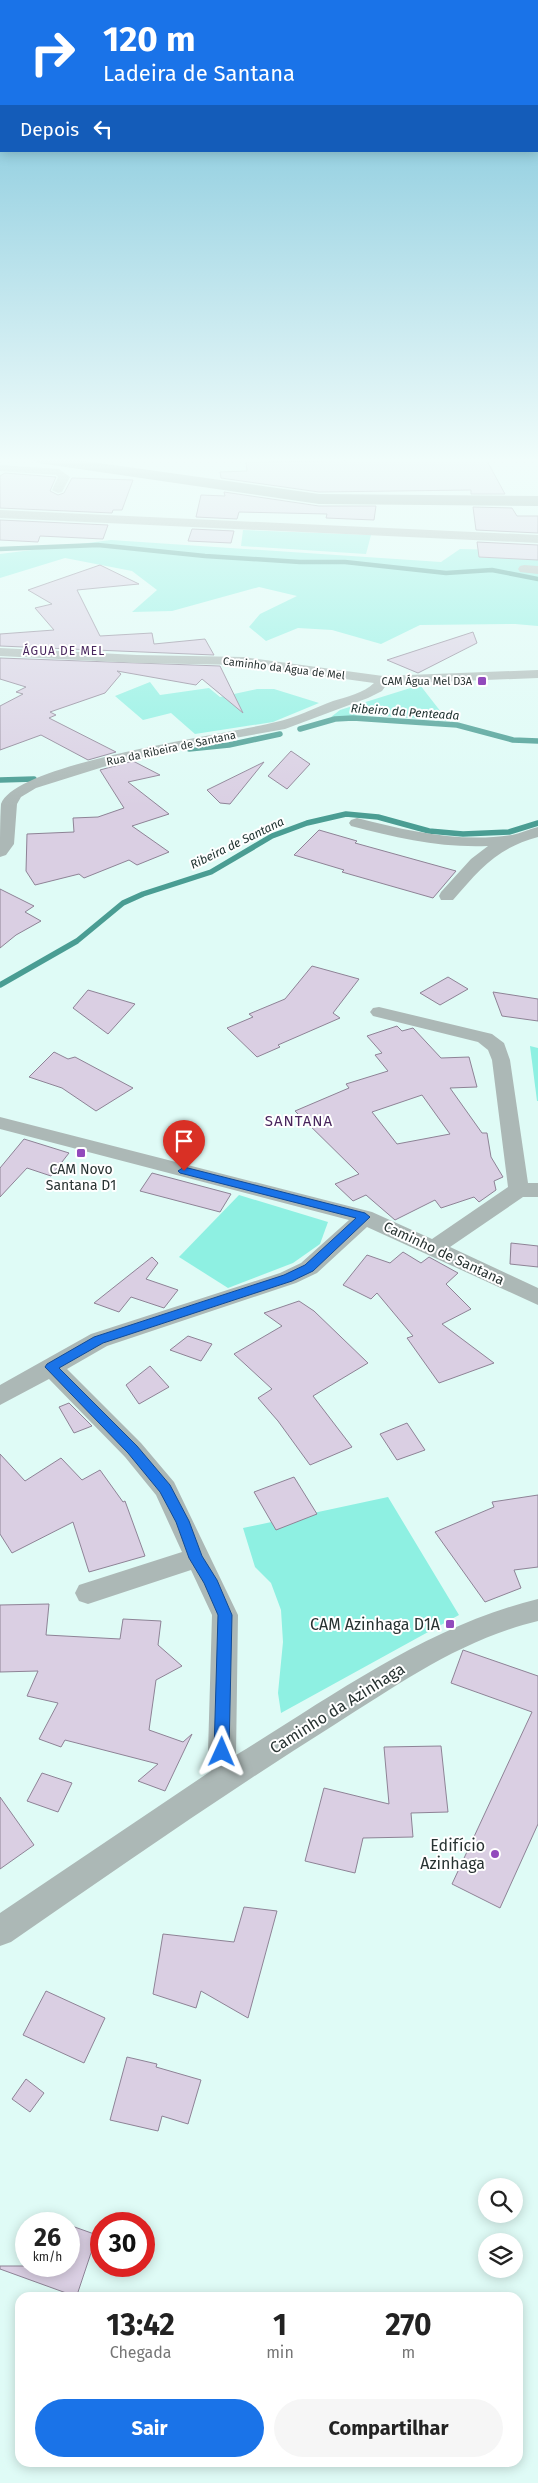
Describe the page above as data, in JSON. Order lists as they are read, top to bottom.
{
  "streets": {
    "street": [
      "Caminho da Água de Mel",
      "Rua da Ribeira de Santana",
      "Caminho de Santana",
      "Caminho da Azinhaga"
    ]
  },
  "crossings": [
    ["Caminho da Água de Mel", "Rua da Ribeira de Santana"]
  ],
  "districts": ["ÁGUA DE MEL", "SANTANA"],
  "water": ["Ribeiro da Penteada", "Ribeira de Santana"],
  "places": {
    "transit": ["CAM Água Mel D3A", "CAM Novo Santana D1", "CAM Azinhaga D1A"],
    "other": ["Edifício Azinhaga"]
  },
  "page": {
    "turn": ["120 m", "Ladeira de Santana"],
    "then": "Depois",
    "speed": "26 km/h",
    "limit": "30",
    "eta": [
      "13:42",
      "Chegada",
      "1",
      "min",
      "270",
      "m"
    ],
    "buttons": ["Sair", "Compartilhar"]
  }
}
